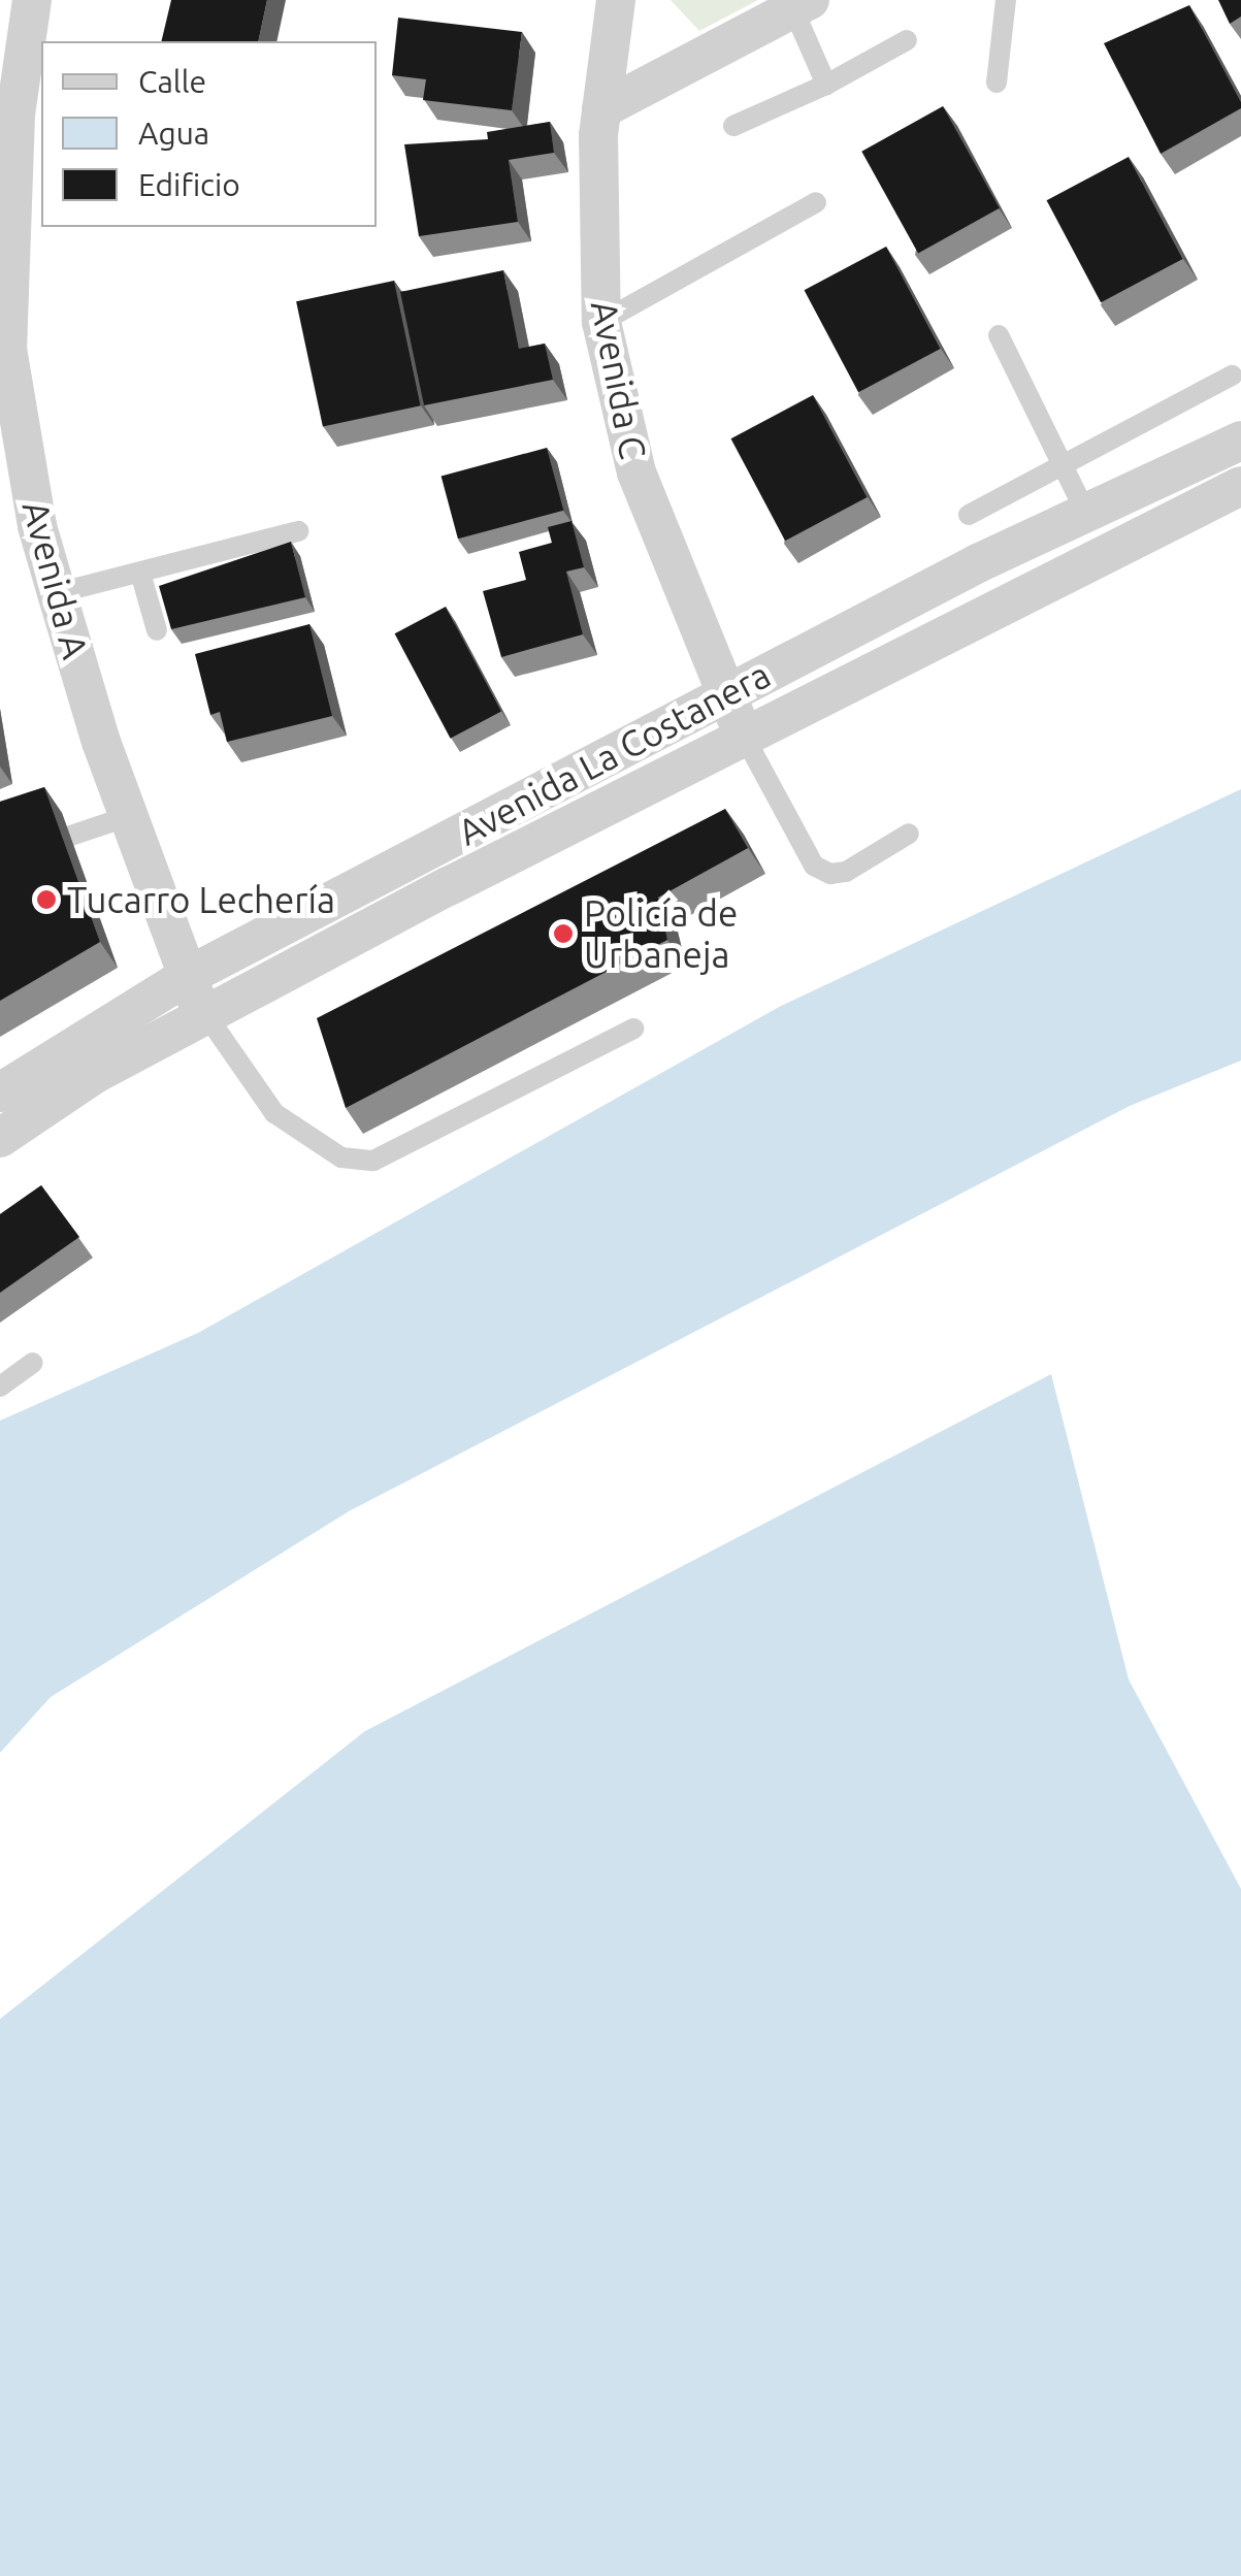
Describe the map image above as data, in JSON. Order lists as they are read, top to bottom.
{
  "streets": {
    "street": ["Avenida C", "Avenida A", "Avenida La Costanera"]
  },
  "crossings": [
    ["Avenida C", "Avenida La Costanera"],
    ["Avenida A", "Avenida La Costanera"]
  ],
  "places": ["Tucarro Lechería", "Policía de Urbaneja"],
  "legend": ["Calle", "Agua", "Edificio"]
}
